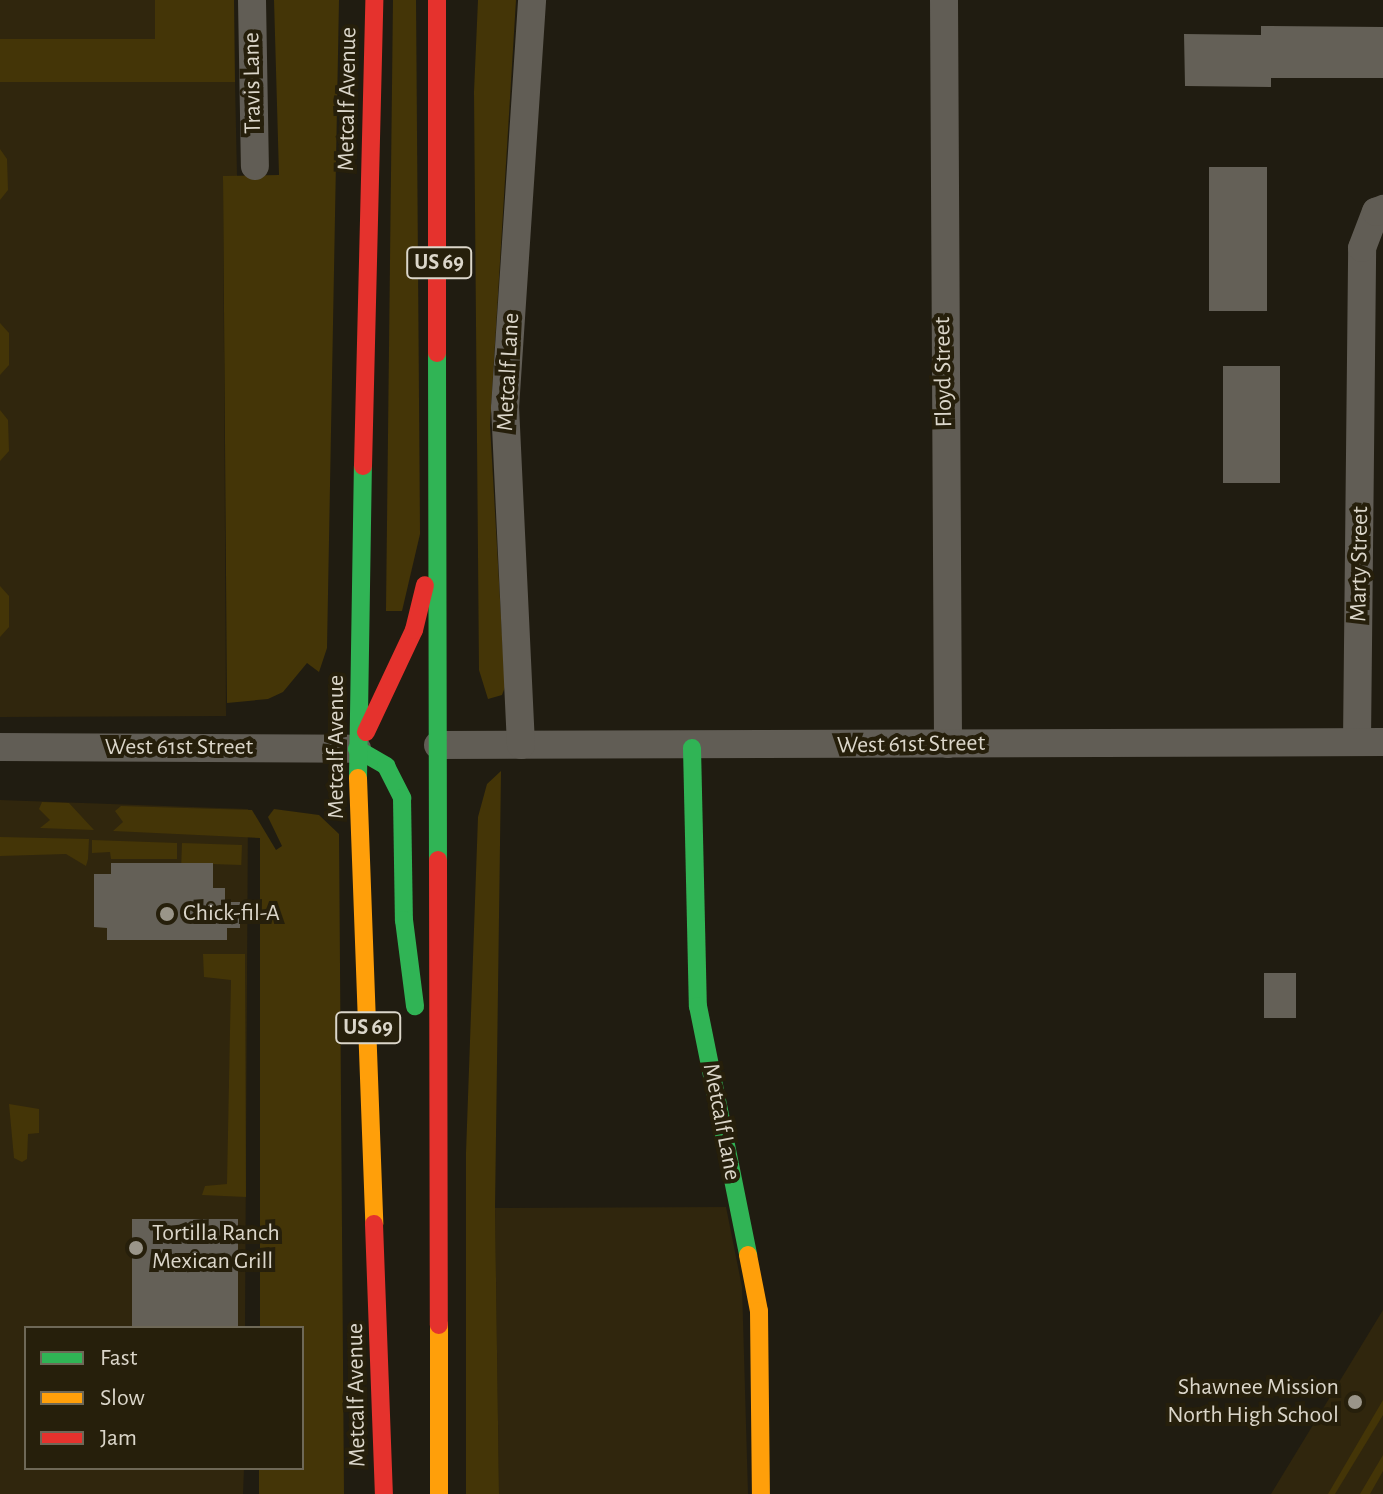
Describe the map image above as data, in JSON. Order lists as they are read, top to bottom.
{
  "streets": {
    "main road": ["Metcalf Avenue", "US 69", "Metcalf Lane"],
    "street": [
      "Travis Lane",
      "Floyd Street",
      "Marty Street",
      "West 61st Street"
    ]
  },
  "crossings": [
    ["Metcalf Avenue", "West 61st Street"],
    ["US 69", "West 61st Street"],
    ["Metcalf Lane", "West 61st Street"],
    ["Floyd Street", "West 61st Street"],
    ["Marty Street", "West 61st Street"]
  ],
  "places": ["Chick-fil-A", "Tortilla Ranch Mexican Grill", "Shawnee Mission North High School"],
  "legend": ["Fast", "Slow", "Jam"]
}
